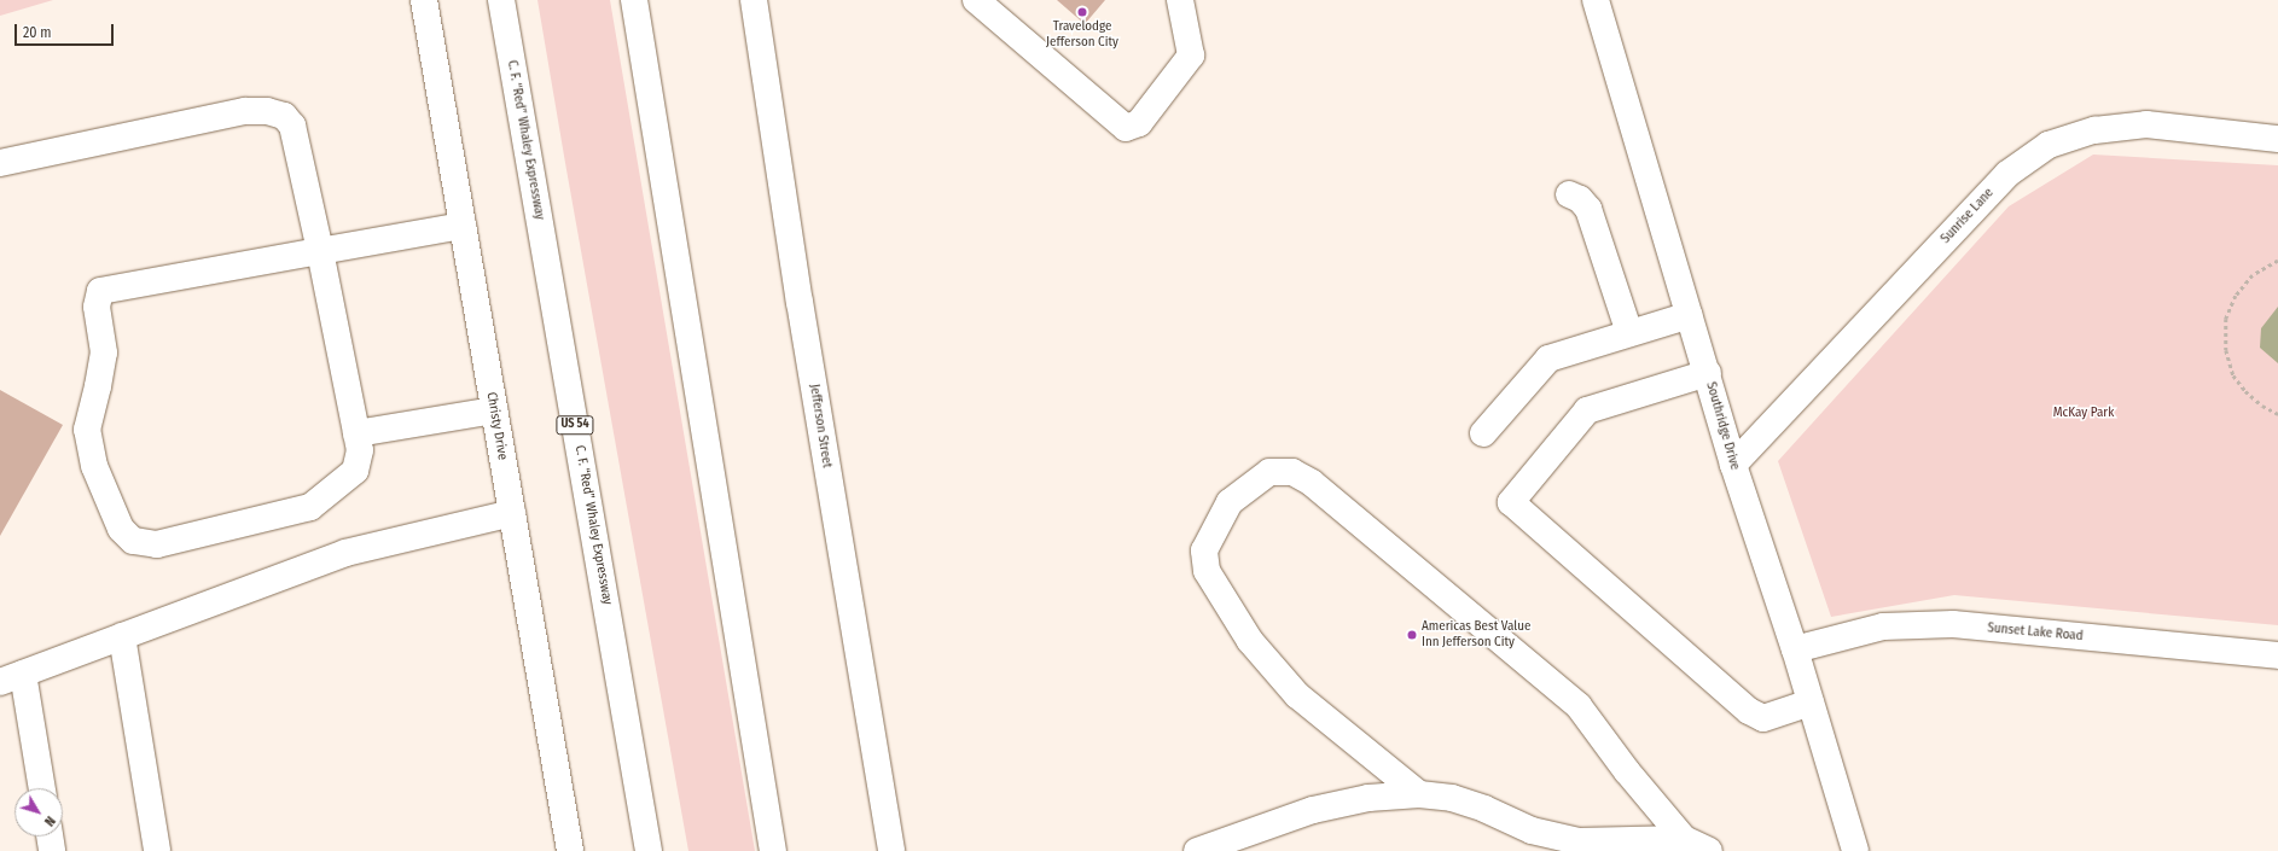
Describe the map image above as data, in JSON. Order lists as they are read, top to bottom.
{
  "streets": {
    "main road": [
      "C. F. “Red” Whaley Expressway",
      "Sunrise Lane",
      "US 54",
      "Christy Drive",
      "Jefferson Street",
      "Southridge Drive",
      "Sunset Lake Road"
    ]
  },
  "crossings": [
    ["Sunrise Lane", "Southridge Drive"],
    ["Southridge Drive", "Sunset Lake Road"]
  ],
  "parks": ["McKay Park"],
  "places": ["Travelodge Jefferson City", "Americas Best Value Inn Jefferson City"],
  "scale_bar": "20 m",
  "north": "bottom right"
}
